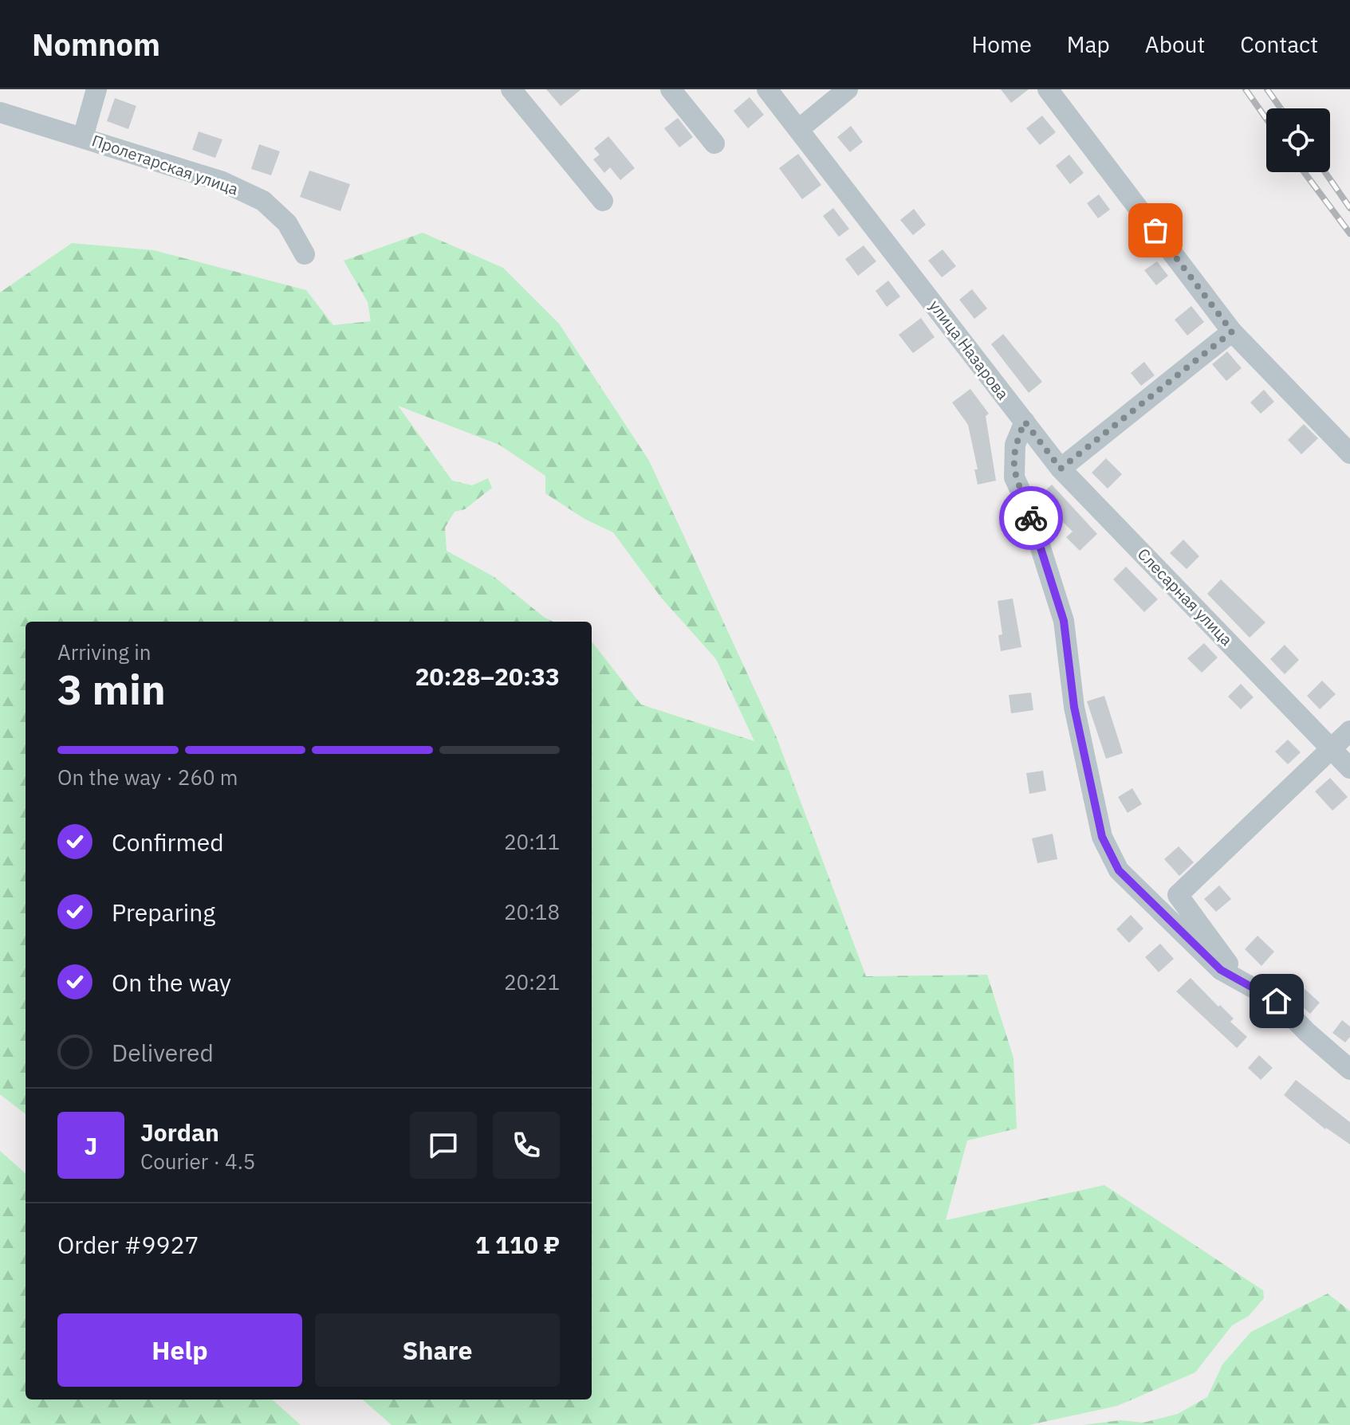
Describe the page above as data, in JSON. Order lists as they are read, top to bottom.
{
  "streets": {
    "street": ["Пролетарская улица", "улица Назарова", "Слесарная улица"]
  },
  "crossings": [
    ["улица Назарова", "Слесарная улица"]
  ],
  "page": {
    "header": "Nomnom",
    "nav": [
      "Home",
      "Map",
      "About",
      "Contact"
    ],
    "heading": ["3 min", "Arriving in", "20:28–20:33"],
    "panel": [
      "Jordan",
      "Courier · 4.5",
      "Order #9927",
      "1 110 ₽"
    ],
    "bar": "On the way · 260 m",
    "list": [
      ["Confirmed", "20:11"],
      ["Preparing", "20:18"],
      ["On the way", "20:21"],
      "Delivered"
    ],
    "round": "J",
    "buttons": ["Help", "Share"]
  }
}
